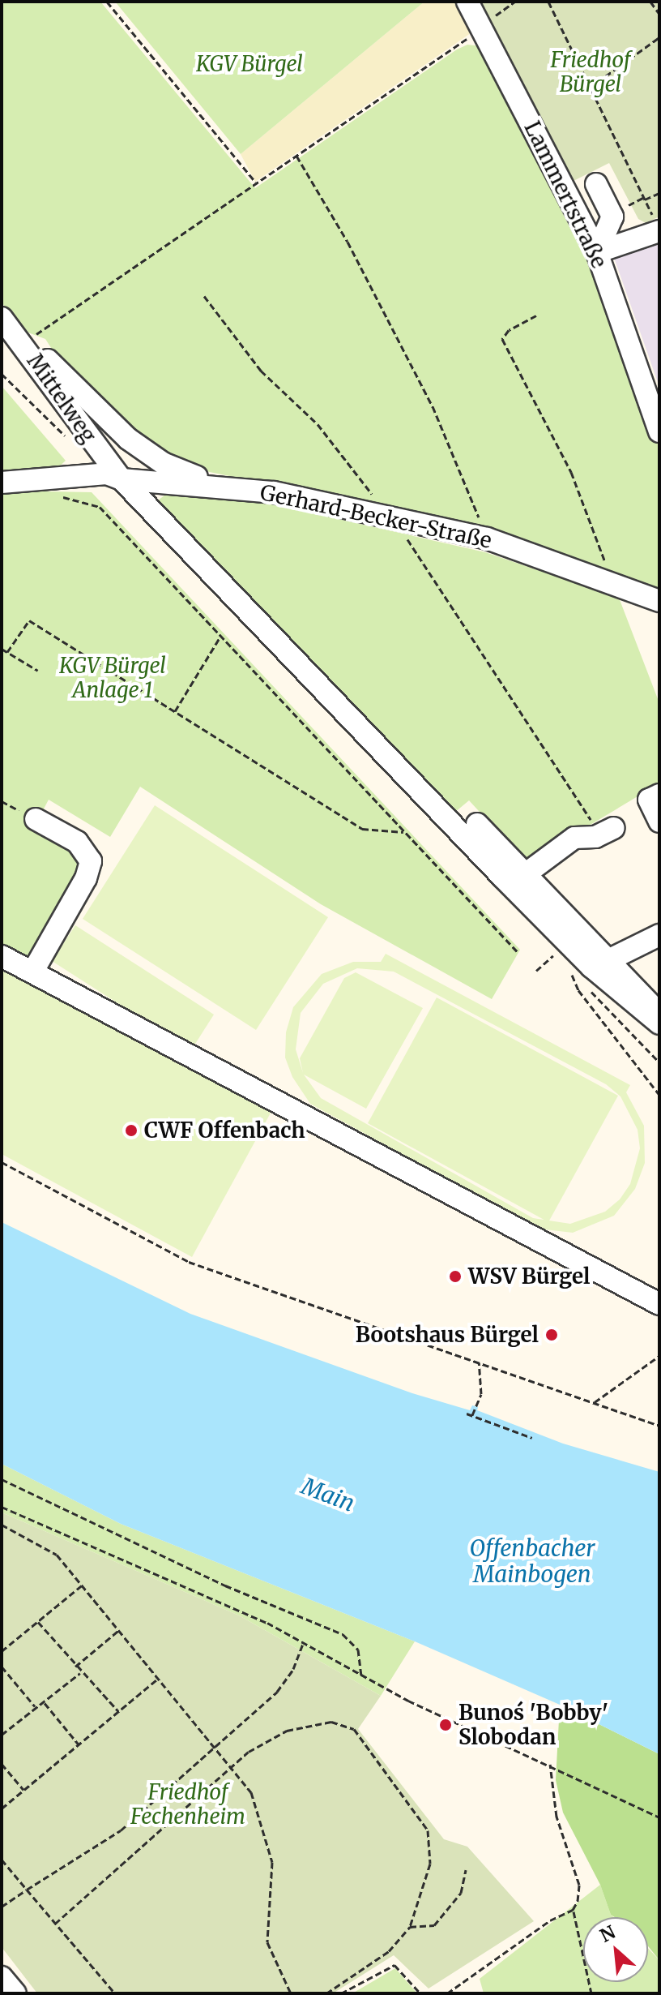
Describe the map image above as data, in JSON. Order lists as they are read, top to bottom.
{
  "streets": {
    "street": ["Lammertstraße", "Mittelweg", "Gerhard-Becker-Straße"]
  },
  "crossings": [
    ["Mittelweg", "Gerhard-Becker-Straße"]
  ],
  "water": ["Main", "Offenbacher Mainbogen"],
  "parks": [
    "Friedhof Bürgel",
    "KGV Bürgel",
    "KGV Bürgel Anlage 1",
    "Friedhof Fechenheim"
  ],
  "places": [
    "CWF Offenbach",
    "WSV Bürgel",
    "Bootshaus Bürgel",
    "Bunoś 'Bobby' Slobodan"
  ],
  "north": "top left"
}
